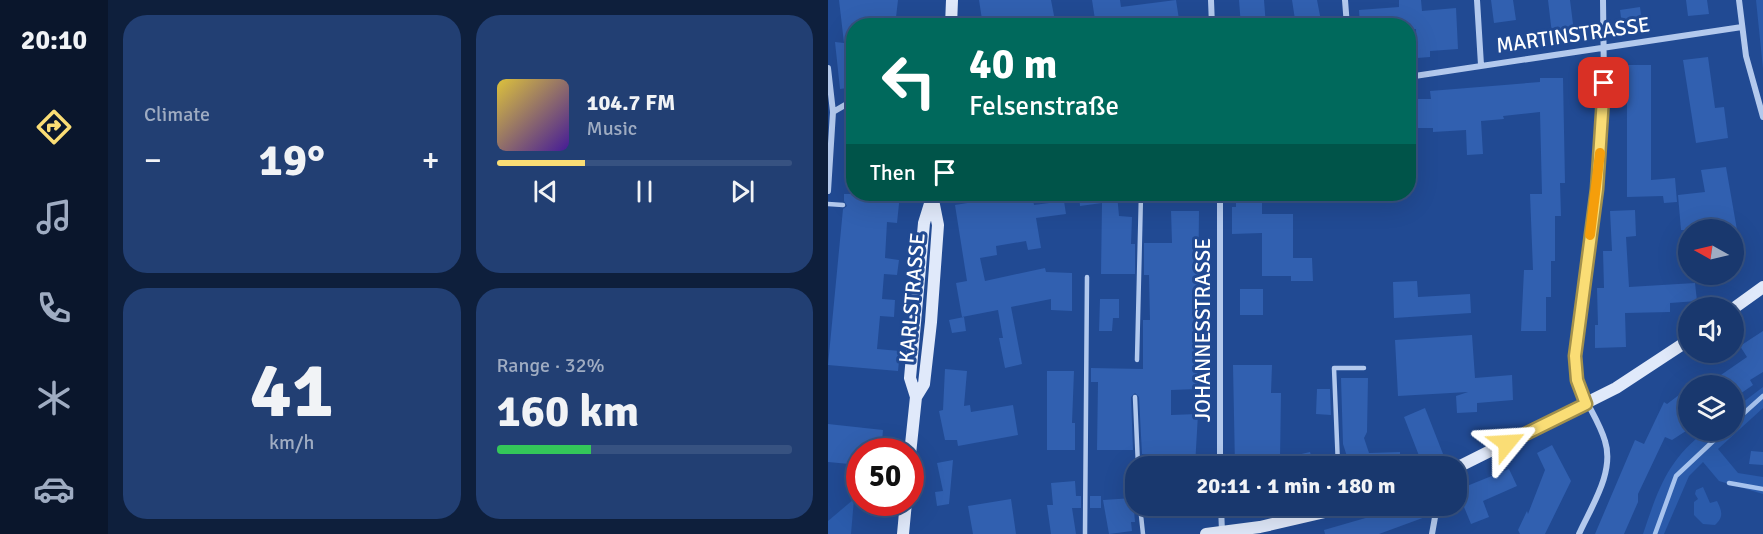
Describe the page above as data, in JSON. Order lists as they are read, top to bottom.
{
  "streets": {
    "main road": ["KARLSTRASSE"],
    "street": ["MARTINSTRASSE", "JOHANNESSTRASSE"]
  },
  "north": "left",
  "page": {
    "tabs": "20:10",
    "tile": [
      "Climate",
      ["41", "km/h"],
      ["Range · 32%", "160 km"]
    ],
    "turn": ["40 m", "Felsenstraße"],
    "song": ["104.7 FM", "Music"],
    "heat": ["−", "19°", "+"],
    "then": "Then",
    "limit": "50",
    "trip": "20:11 · 1 min · 180 m"
  }
}
